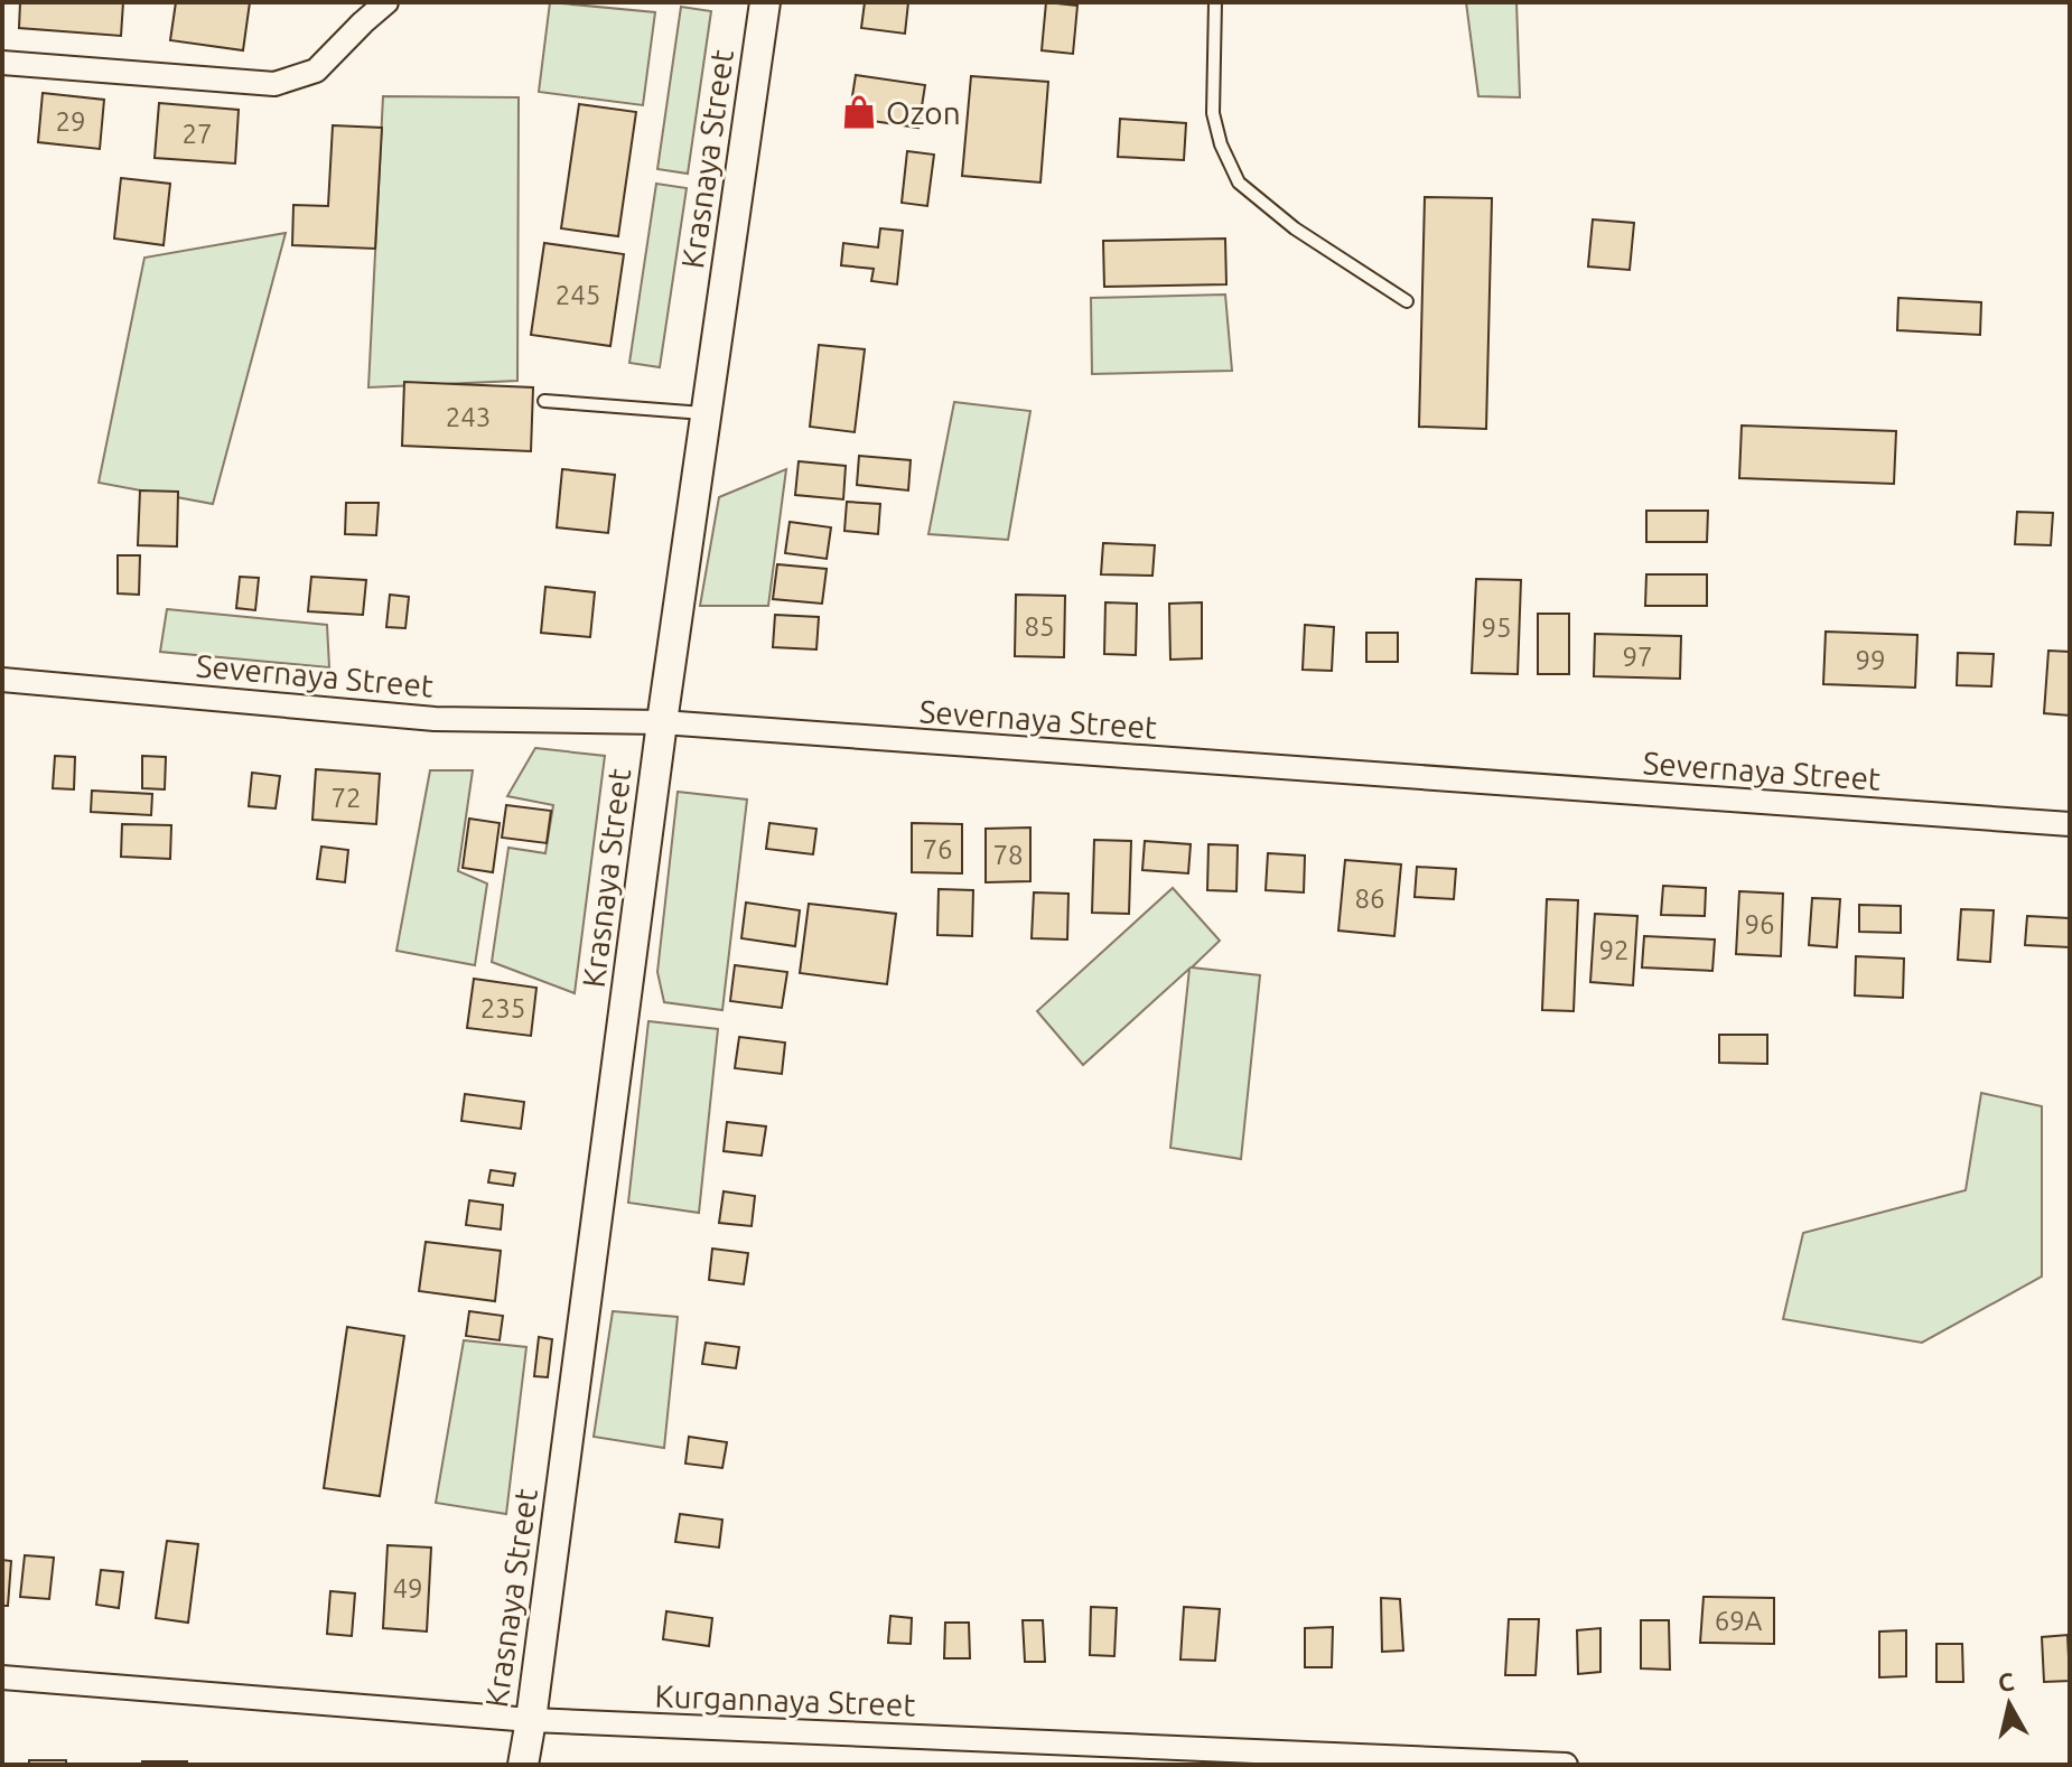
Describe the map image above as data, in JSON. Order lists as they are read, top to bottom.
{
  "streets": {
    "street": ["Krasnaya Street", "Severnaya Street", "Kurgannaya Street"]
  },
  "crossings": [
    ["Krasnaya Street", "Severnaya Street"],
    ["Krasnaya Street", "Kurgannaya Street"]
  ],
  "places": {
    "shop": ["Ozon"]
  },
  "house_numbers": [
    "29",
    "27",
    "245",
    "243",
    "85",
    "95",
    "97",
    "99",
    "72",
    "76",
    "78",
    "86",
    "96",
    "92",
    "235",
    "49",
    "69А"
  ],
  "north": "top"
}
